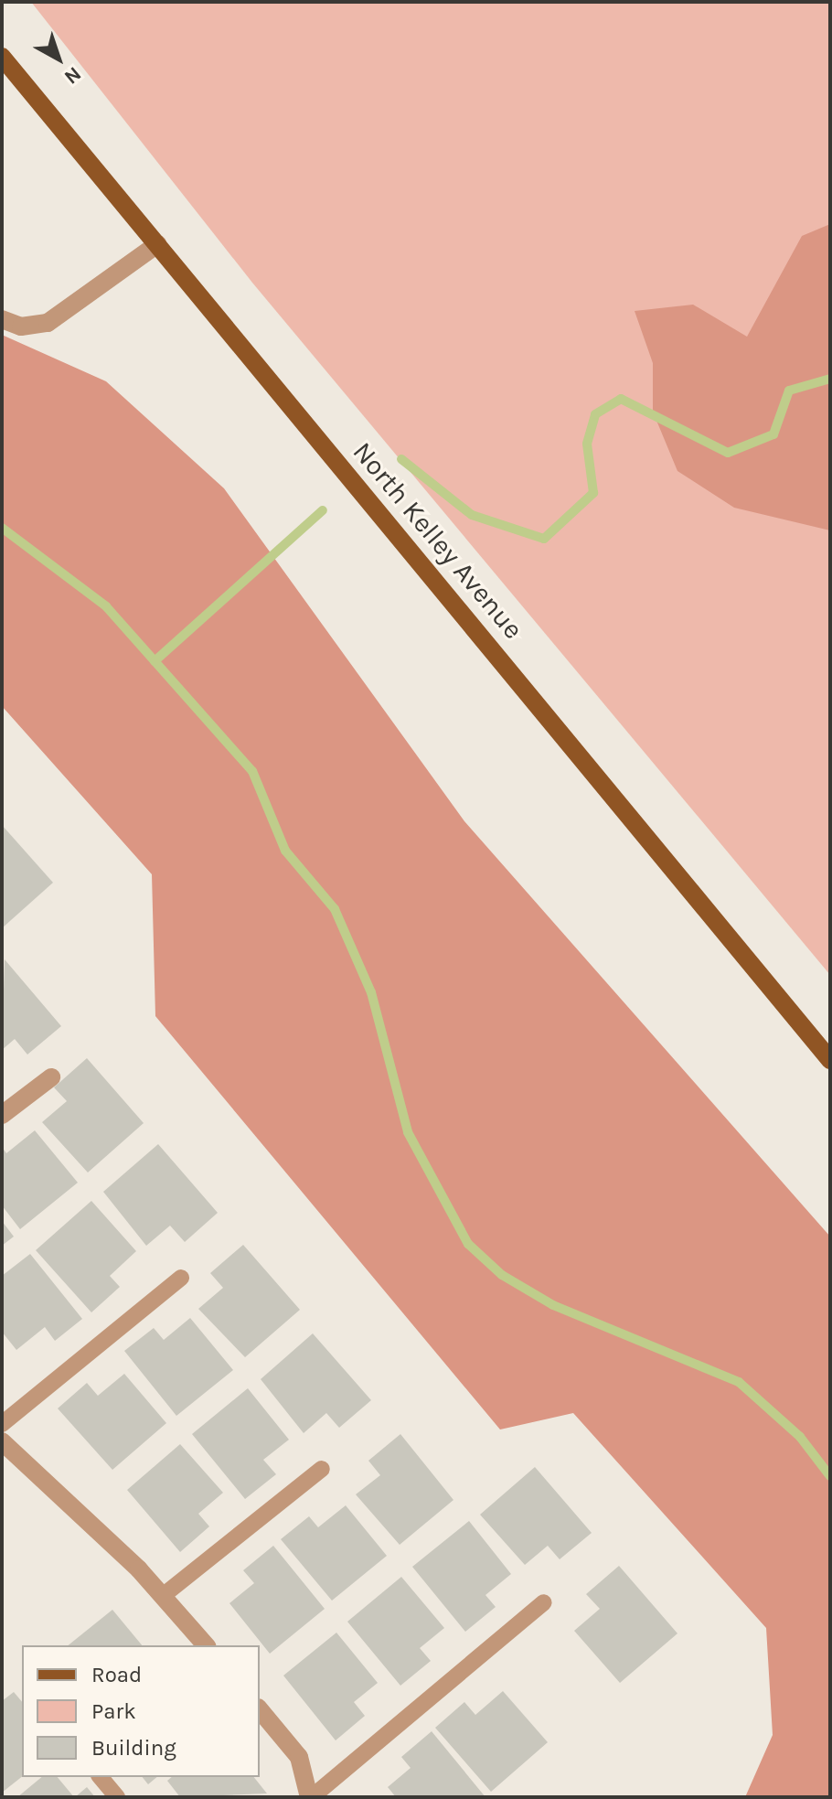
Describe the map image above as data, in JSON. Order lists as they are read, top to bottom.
{
  "streets": {
    "main road": ["North Kelley Avenue"]
  },
  "legend": ["Road", "Park", "Building"],
  "north": "bottom right"
}
